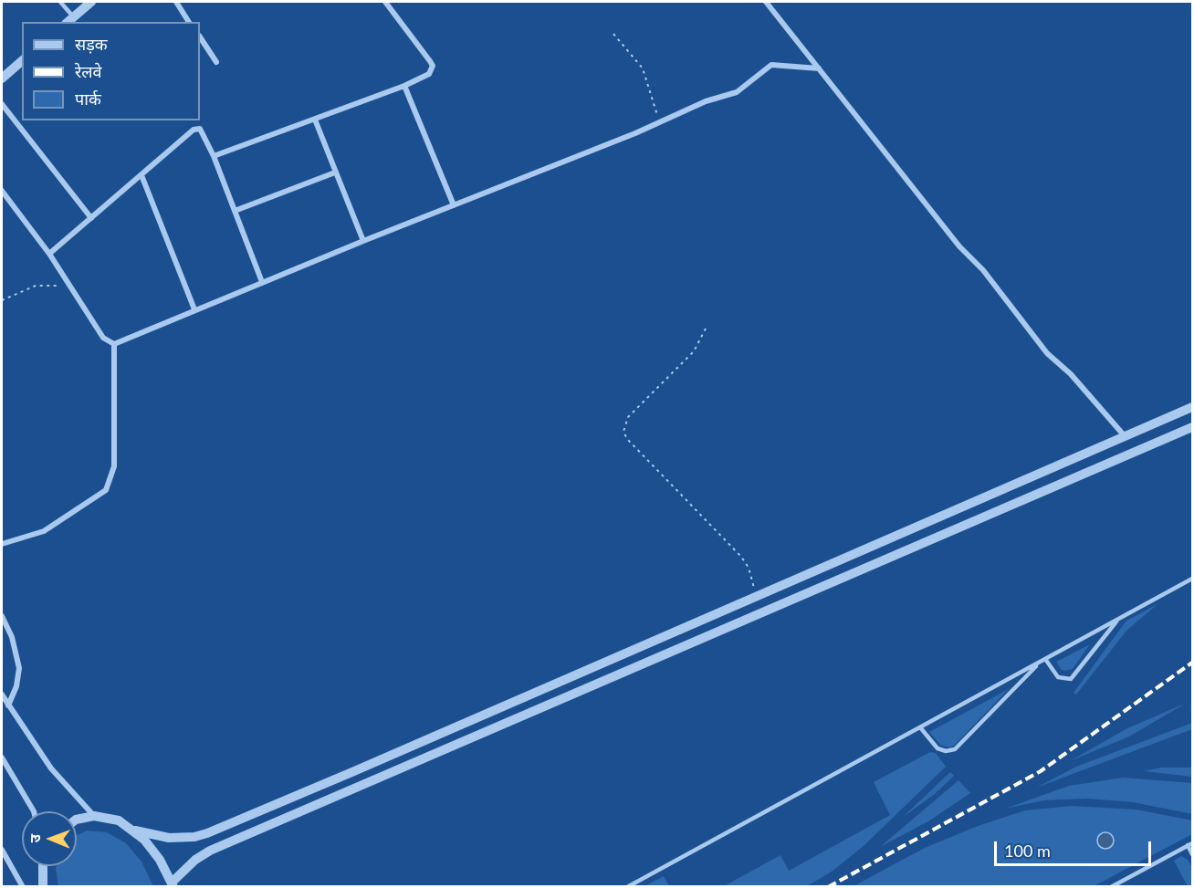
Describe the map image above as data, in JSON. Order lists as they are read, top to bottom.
{
  "legend": ["सड़क", "रेलवे", "पार्क"],
  "scale_bar": "100 m",
  "north": "left"
}
